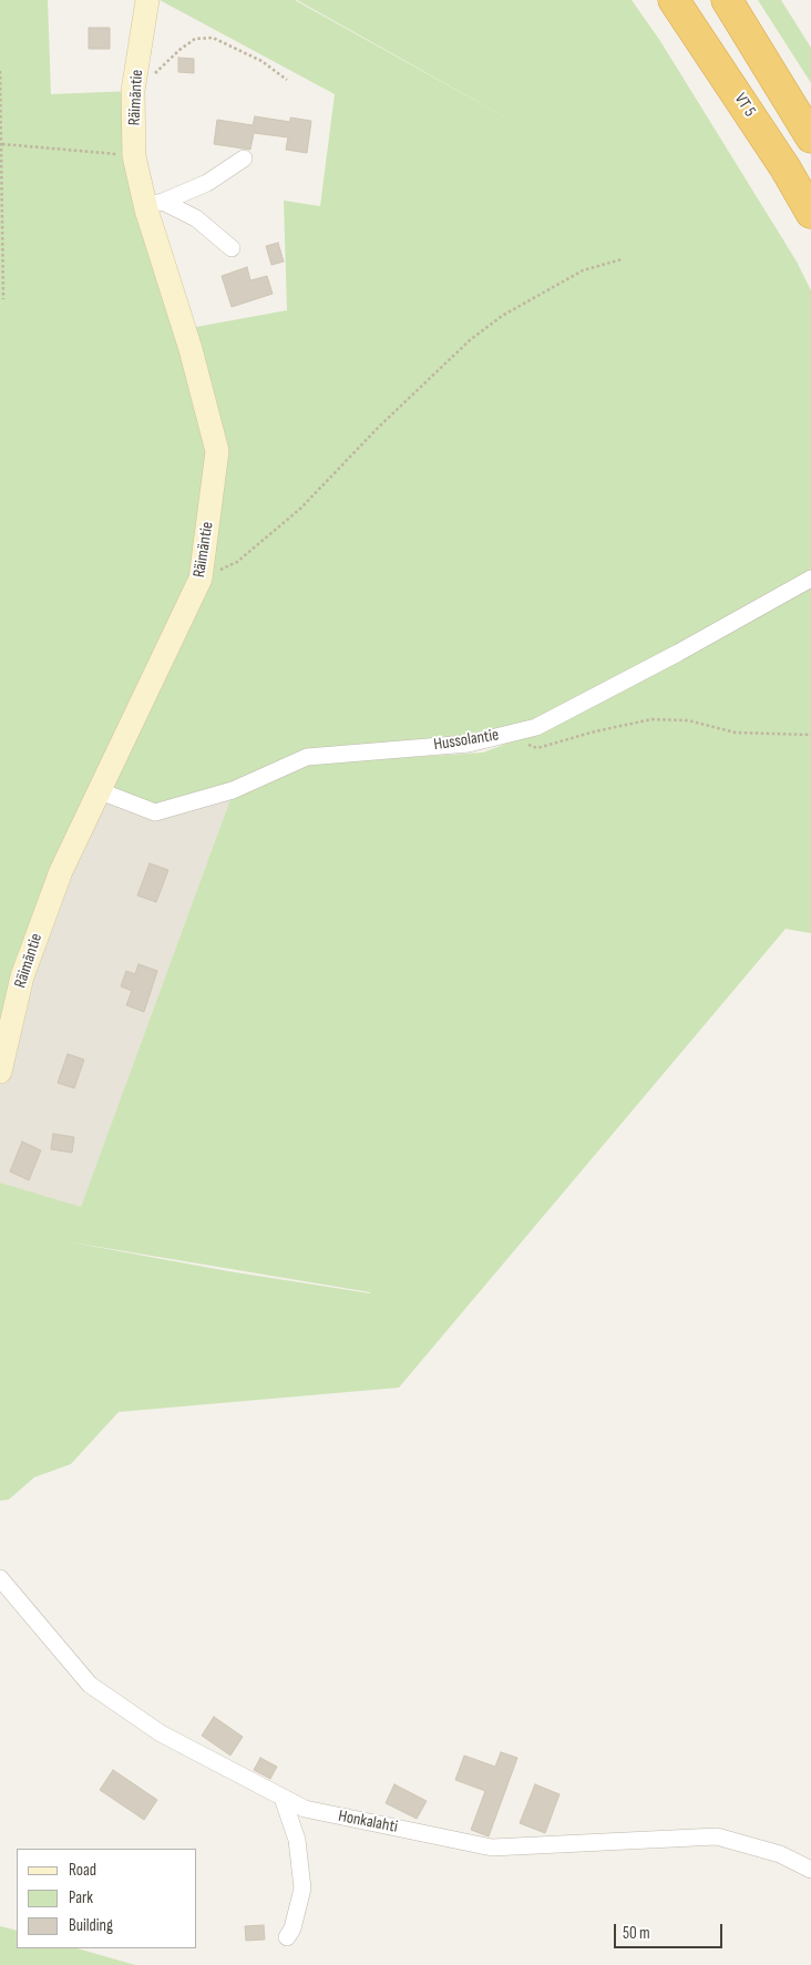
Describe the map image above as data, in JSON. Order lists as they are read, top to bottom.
{
  "streets": {
    "highway": ["VT 5"],
    "street": ["Räimäntie", "Hussolantie", "Honkalahti"]
  },
  "crossings": [
    ["Räimäntie", "Hussolantie"]
  ],
  "legend": ["Road", "Park", "Building"],
  "scale_bar": "50 m"
}
